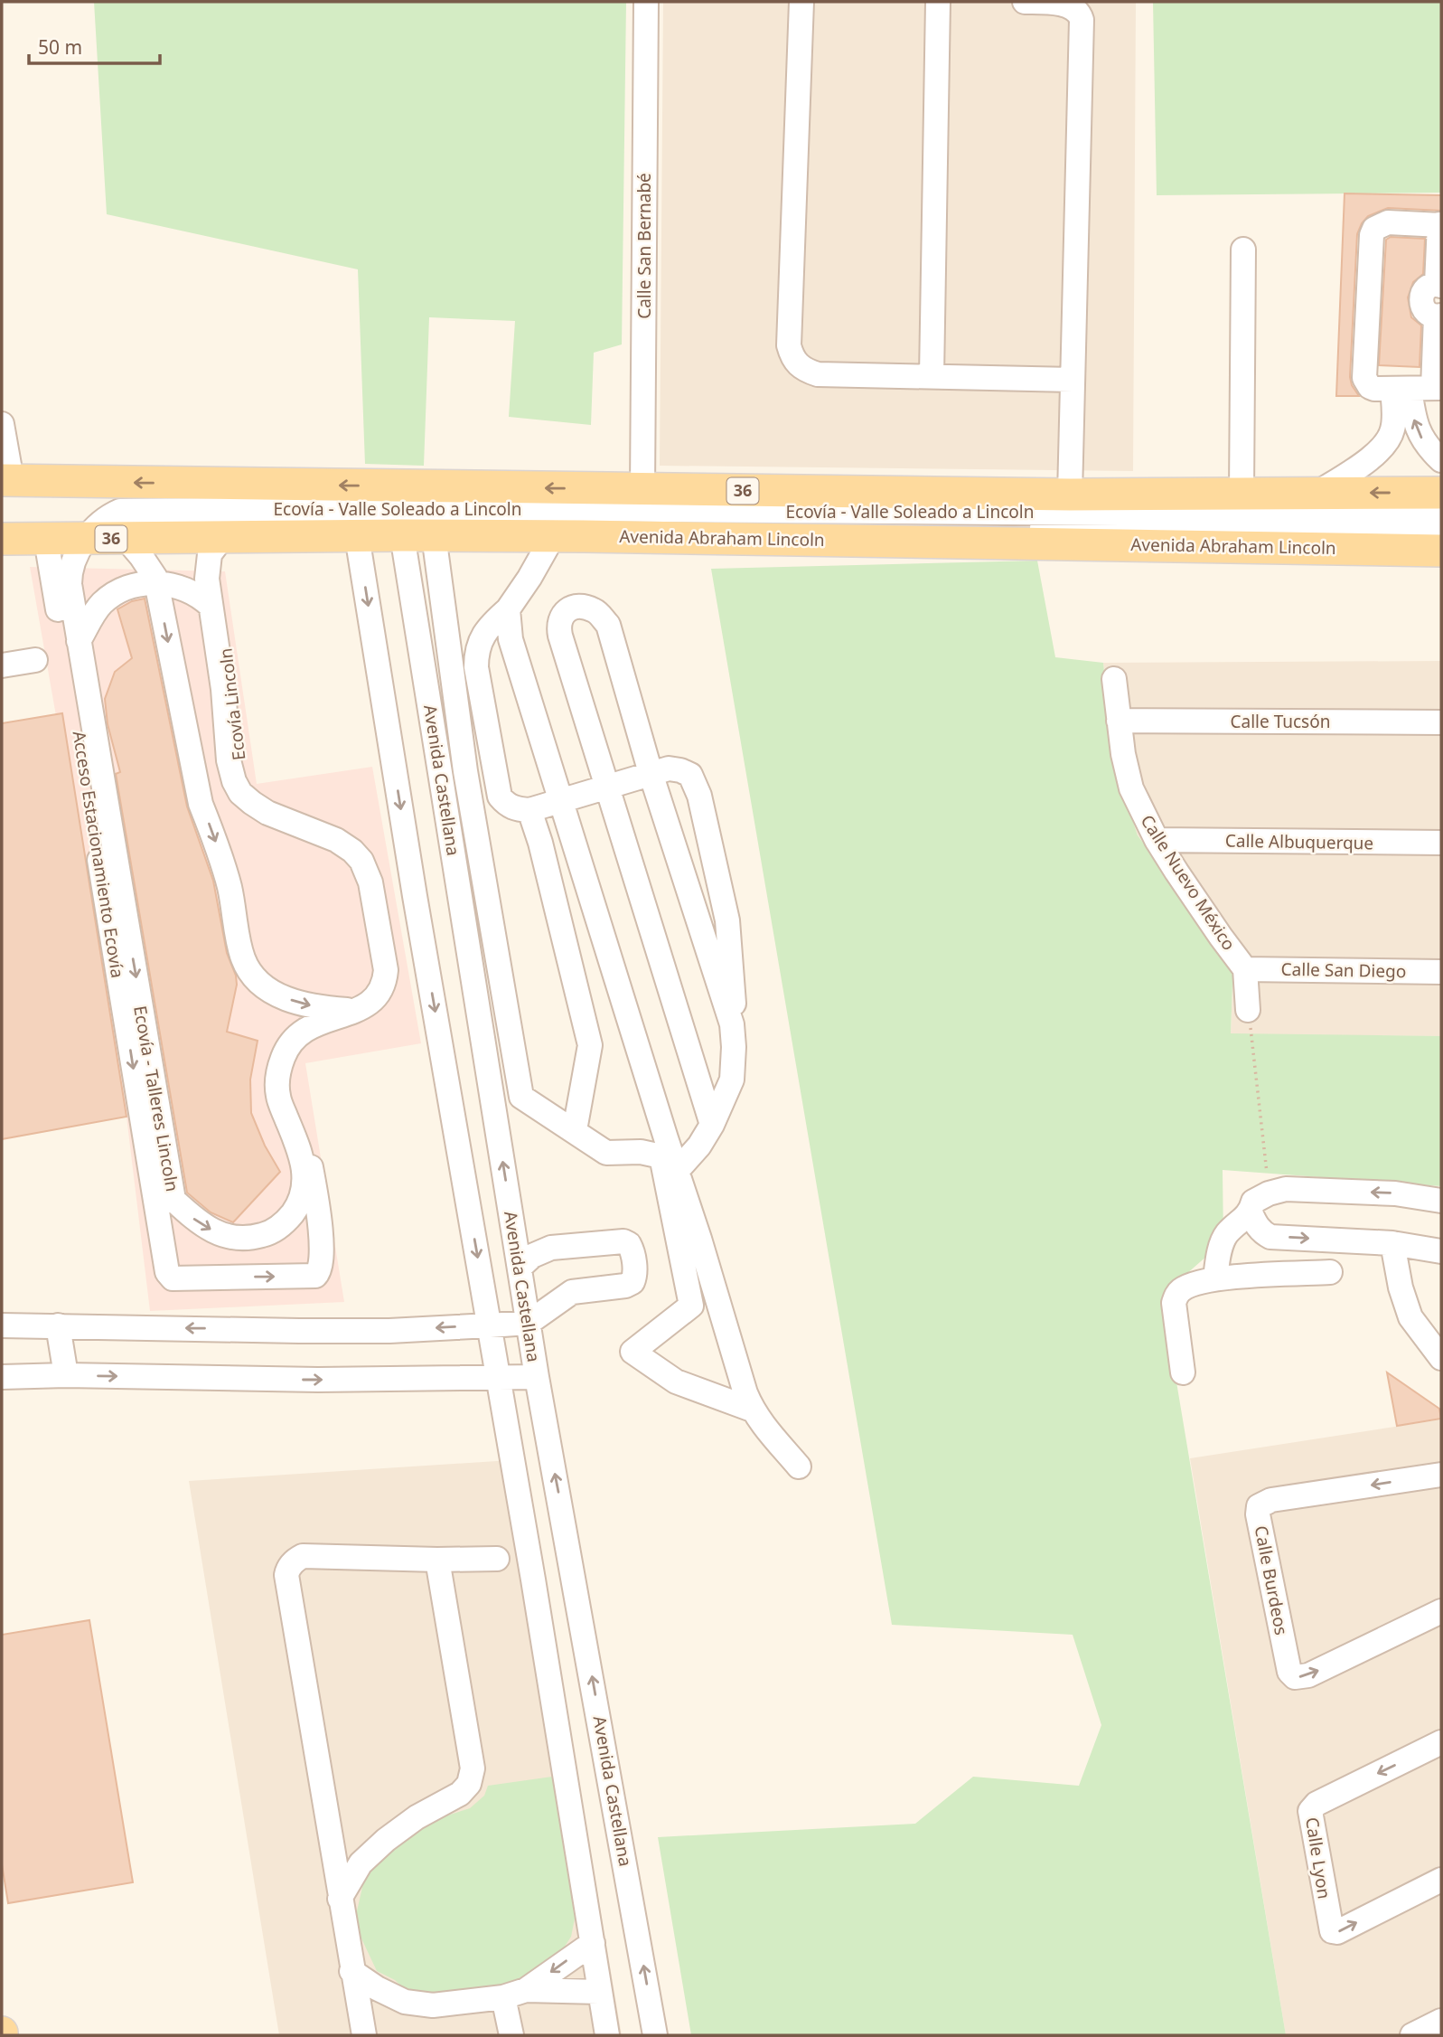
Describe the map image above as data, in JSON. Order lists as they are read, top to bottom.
{
  "streets": {
    "main road": ["36", "Avenida Abraham Lincoln"],
    "street": [
      "Calle San Bernabé",
      "Ecovía - Valle Soleado a Lincoln",
      "Ecovía Lincoln",
      "Calle Tucsón",
      "Avenida Castellana",
      "Calle Albuquerque",
      "Acceso Estacionamiento Ecovía",
      "Calle Nuevo México",
      "Calle San Diego",
      "Ecovía - Talleres Lincoln",
      "Calle Burdeos",
      "Calle Lyon"
    ]
  },
  "crossings": [
    ["Calle San Bernabé", "36"],
    ["36", "Ecovía - Valle Soleado a Lincoln"],
    ["36", "Avenida Abraham Lincoln"],
    ["Ecovía - Valle Soleado a Lincoln", "Avenida Abraham Lincoln"],
    ["Ecovía - Valle Soleado a Lincoln", "Ecovía - Talleres Lincoln"],
    ["Avenida Abraham Lincoln", "Ecovía Lincoln"],
    ["Avenida Abraham Lincoln", "Avenida Castellana"],
    ["Avenida Abraham Lincoln", "Acceso Estacionamiento Ecovía"],
    ["Avenida Abraham Lincoln", "Ecovía - Talleres Lincoln"],
    ["Ecovía Lincoln", "Acceso Estacionamiento Ecovía"],
    ["Ecovía Lincoln", "Ecovía - Talleres Lincoln"],
    ["Calle Tucsón", "Calle Nuevo México"],
    ["Calle Albuquerque", "Calle Nuevo México"],
    ["Acceso Estacionamiento Ecovía", "Ecovía - Talleres Lincoln"],
    ["Calle Nuevo México", "Calle San Diego"]
  ],
  "scale_bar": "50 m"
}
